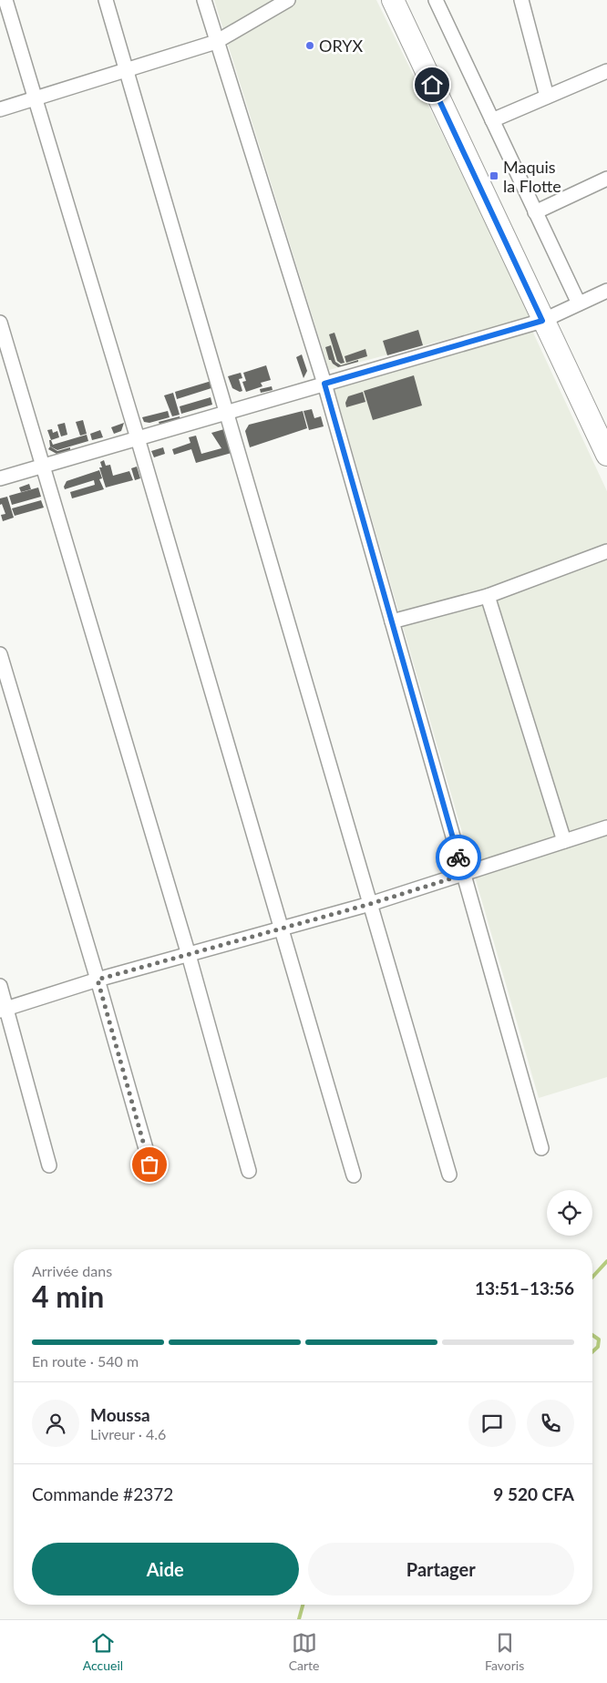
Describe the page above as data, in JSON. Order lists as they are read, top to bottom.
{
  "places": {
    "other": ["ORYX"],
    "transit": ["Maquis la Flotte"]
  },
  "page": {
    "heading": ["4 min", "Arrivée dans", "13:51–13:56"],
    "panel": [
      "Moussa",
      "Livreur · 4.6",
      "Commande #2372",
      "9 520 CFA"
    ],
    "bar": "En route · 540 m",
    "buttons": ["Aide", "Partager"],
    "tabs": ["Accueil", "Carte", "Favoris"]
  }
}
